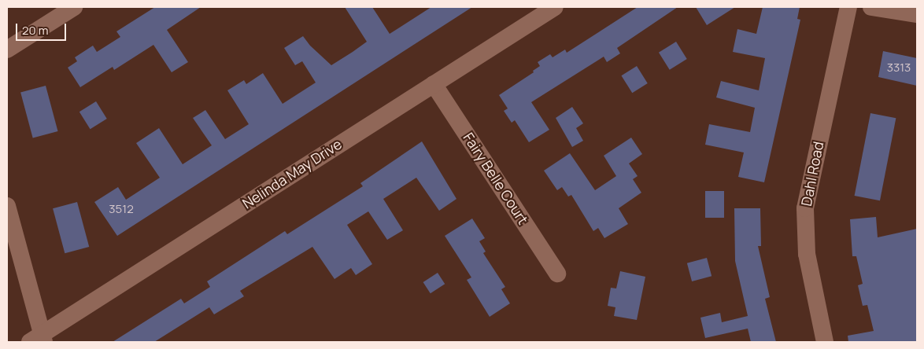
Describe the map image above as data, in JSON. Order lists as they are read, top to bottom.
{
  "streets": {
    "street": ["Nelinda May Drive", "Dahl Road", "Fairy Belle Court"]
  },
  "crossings": [
    ["Nelinda May Drive", "Fairy Belle Court"]
  ],
  "house_numbers": ["3313", "3512"],
  "scale_bar": "20 m"
}
